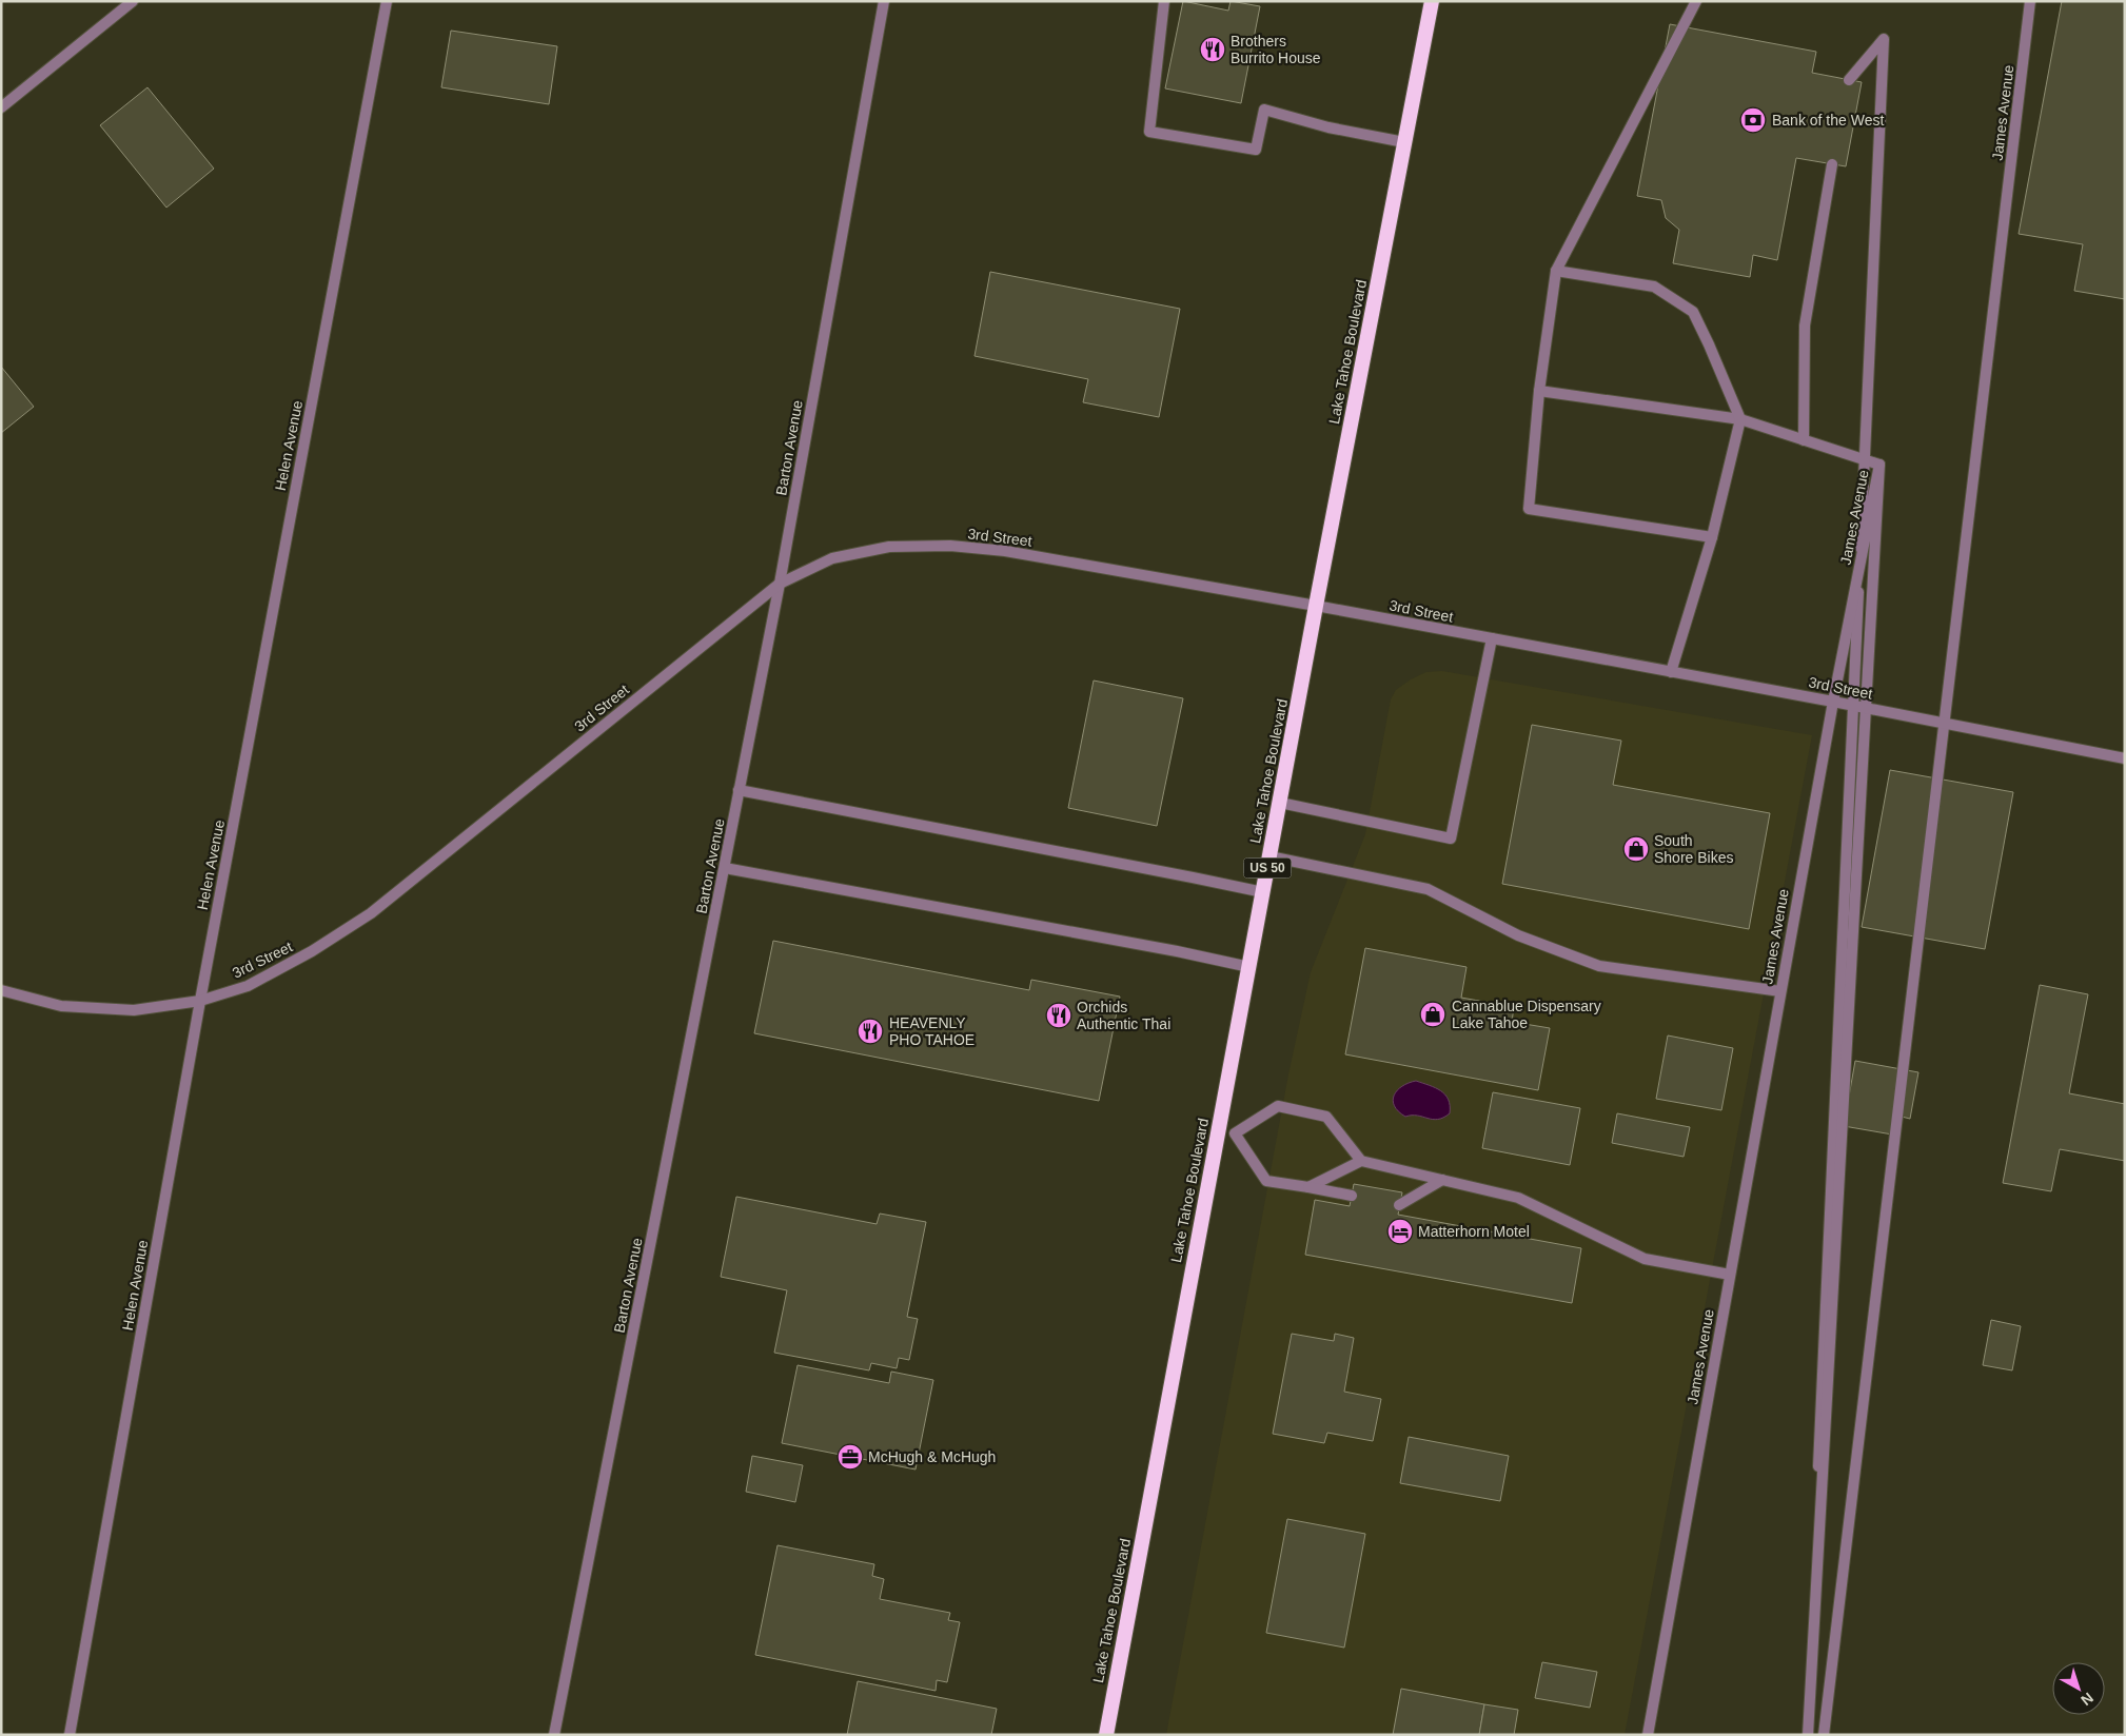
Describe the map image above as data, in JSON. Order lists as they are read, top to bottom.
{
  "streets": {
    "highway": ["Lake Tahoe Boulevard", "US 50"],
    "street": [
      "James Avenue",
      "Helen Avenue",
      "Barton Avenue",
      "3rd Street"
    ]
  },
  "crossings": [
    ["James Avenue", "3rd Street"],
    ["Lake Tahoe Boulevard", "3rd Street"],
    ["Helen Avenue", "3rd Street"],
    ["Barton Avenue", "3rd Street"]
  ],
  "places": {
    "restaurant": ["Brothers Burrito House", "Orchids Authentic Thai", "HEAVENLY PHO TAHOE"],
    "bank": ["Bank of the West"],
    "shop": ["South Shore Bikes", "Cannablue Dispensary Lake Tahoe"],
    "hotel": ["Matterhorn Motel"],
    "office": ["McHugh & McHugh"]
  },
  "north": "bottom right"
}
